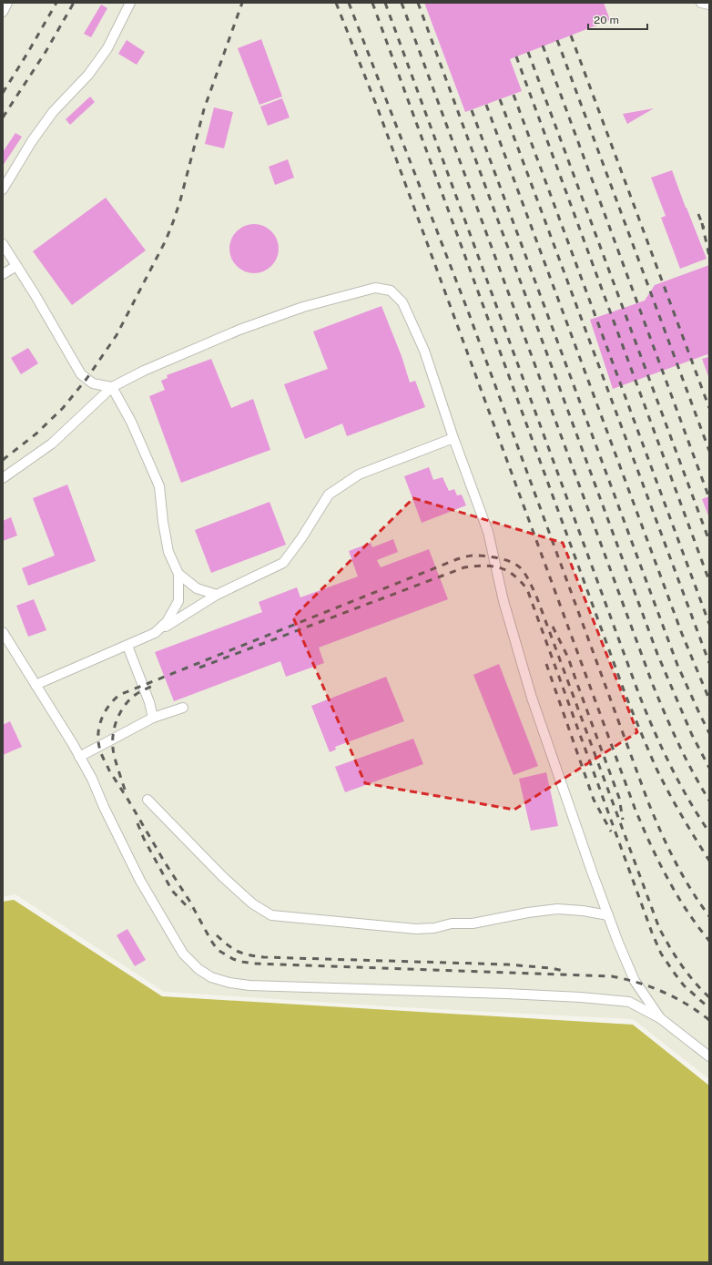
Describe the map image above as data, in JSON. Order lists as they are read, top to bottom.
{
  "scale_bar": "20 m"
}
